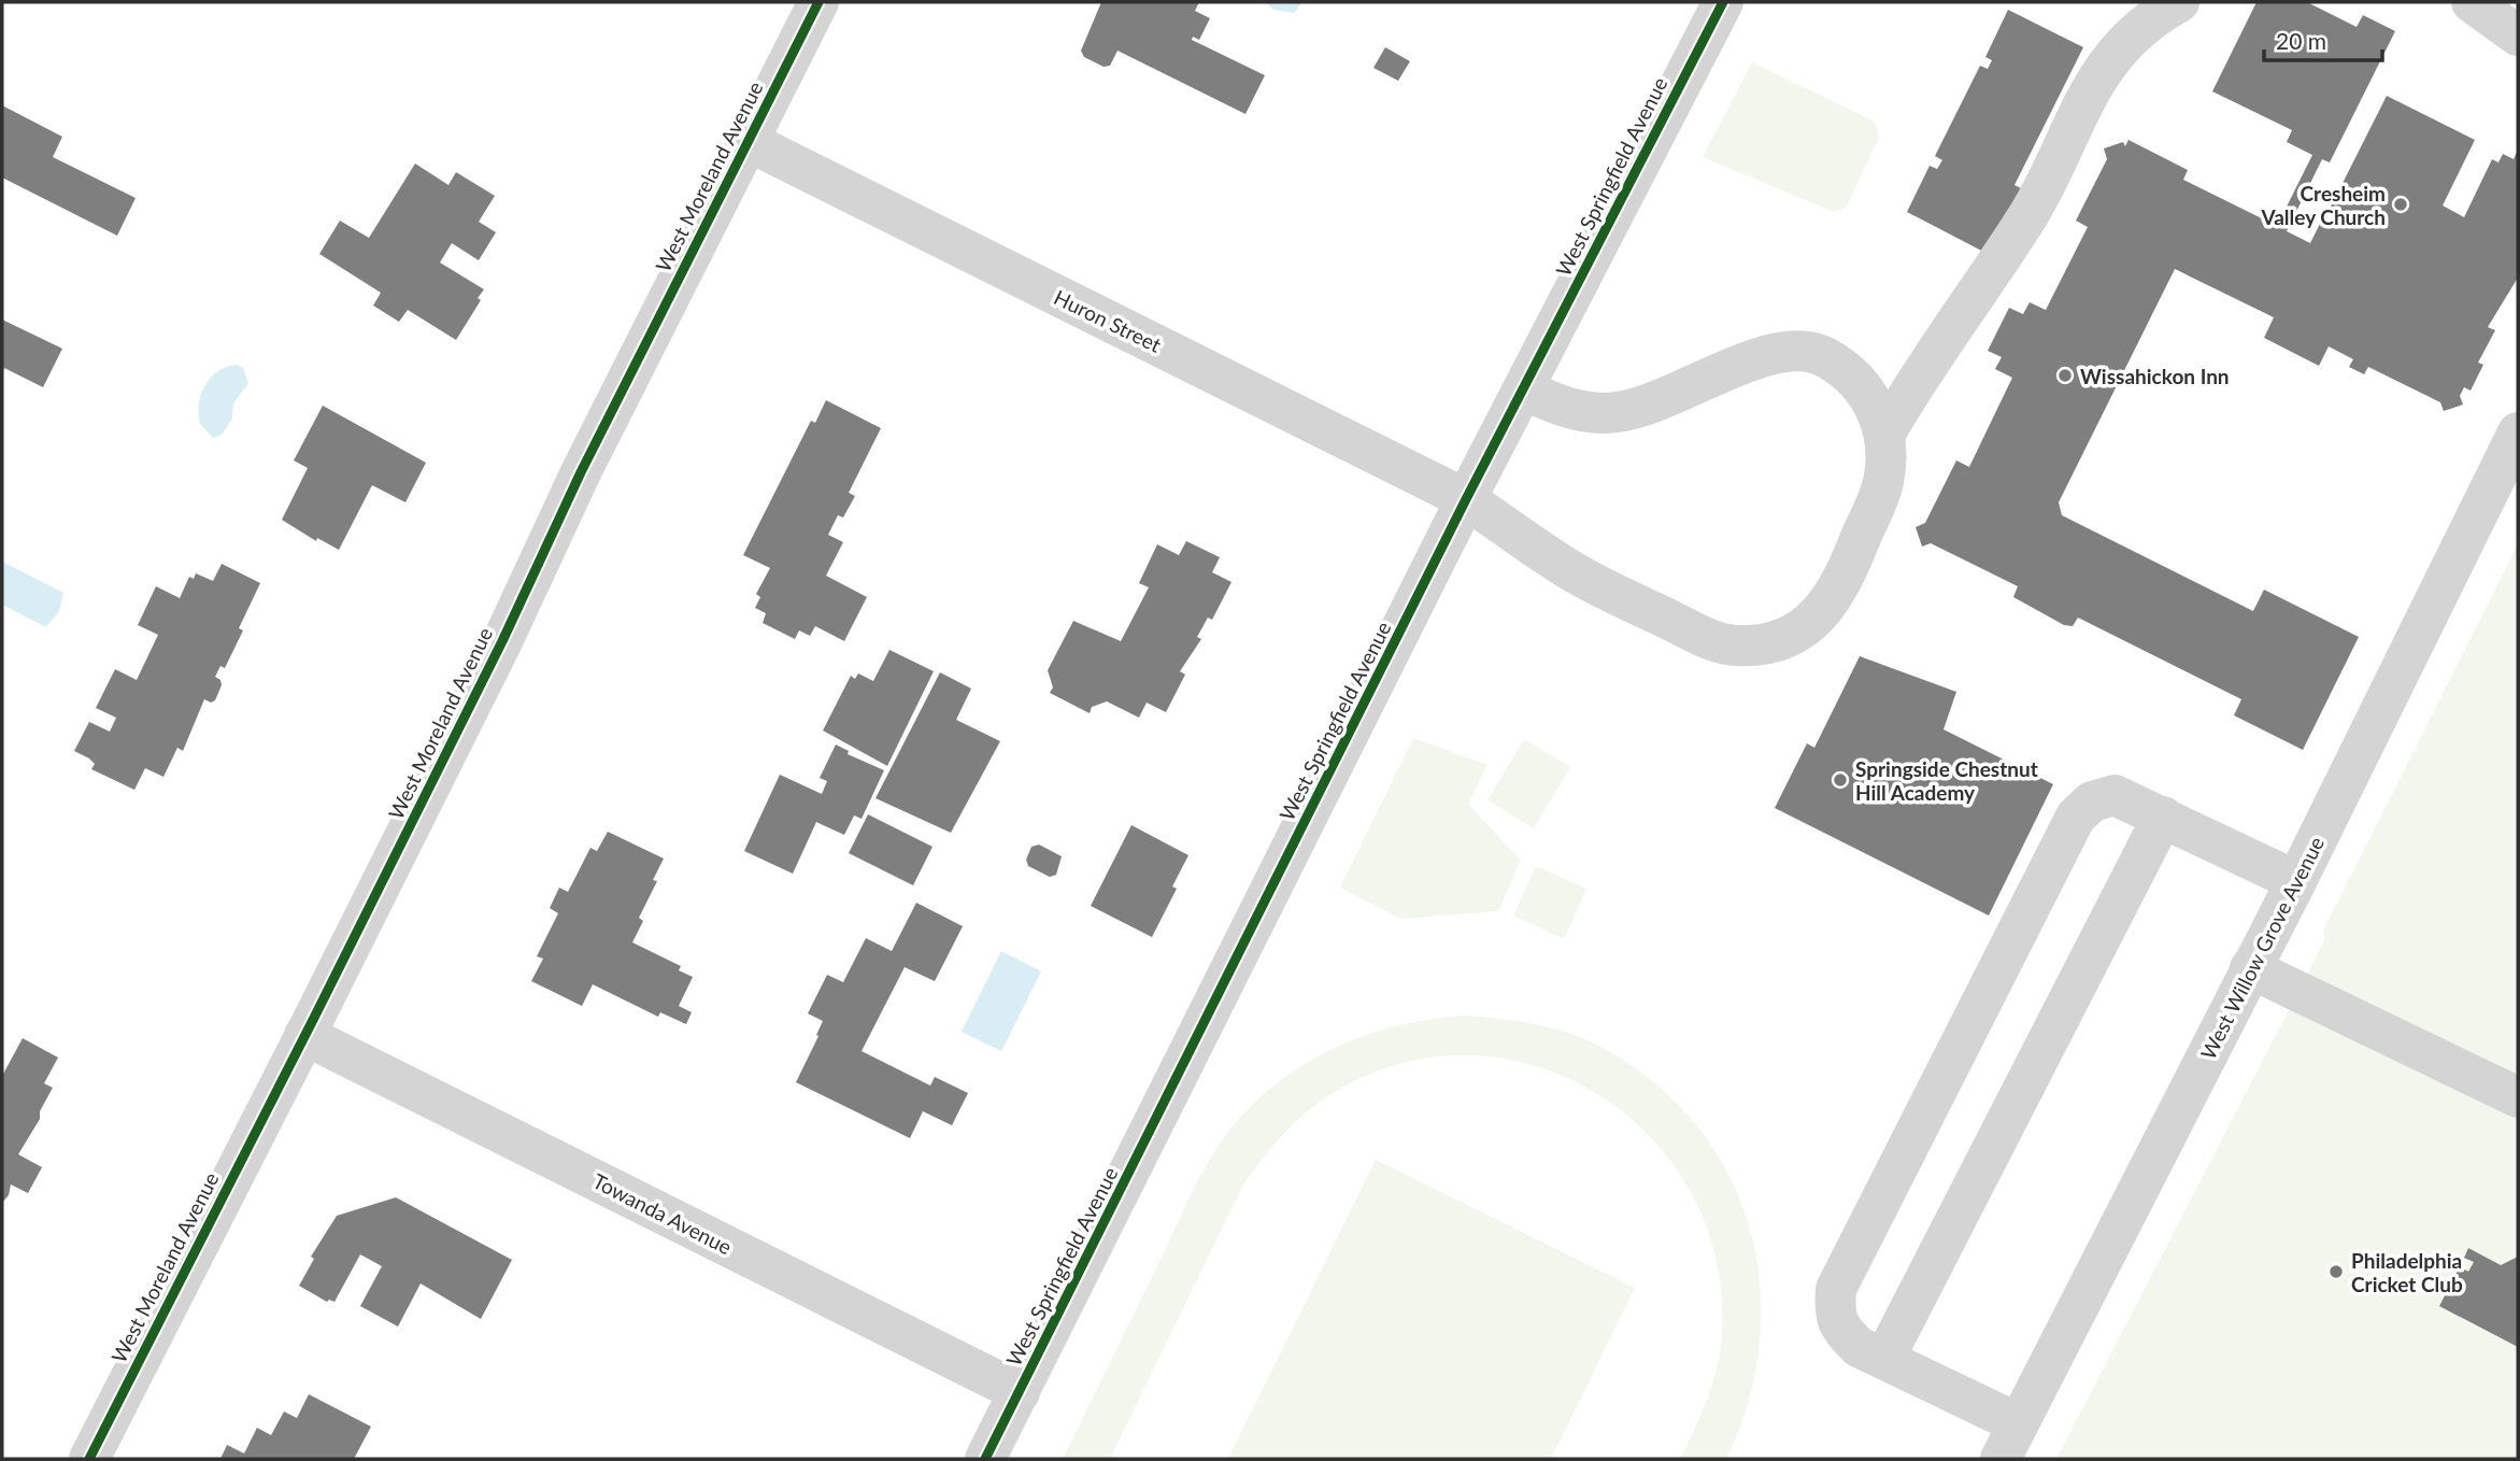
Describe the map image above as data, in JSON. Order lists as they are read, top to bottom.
{
  "streets": {
    "street": [
      "West Moreland Avenue",
      "West Springfield Avenue",
      "Huron Street",
      "West Willow Grove Avenue",
      "Towanda Avenue"
    ]
  },
  "crossings": [
    ["West Moreland Avenue", "Huron Street"],
    ["West Moreland Avenue", "Towanda Avenue"],
    ["West Springfield Avenue", "Huron Street"],
    ["West Springfield Avenue", "Towanda Avenue"]
  ],
  "places": [
    "Cresheim Valley Church",
    "Wissahickon Inn",
    "Springside Chestnut Hill Academy",
    "Philadelphia Cricket Club"
  ],
  "scale_bar": "20 m"
}
